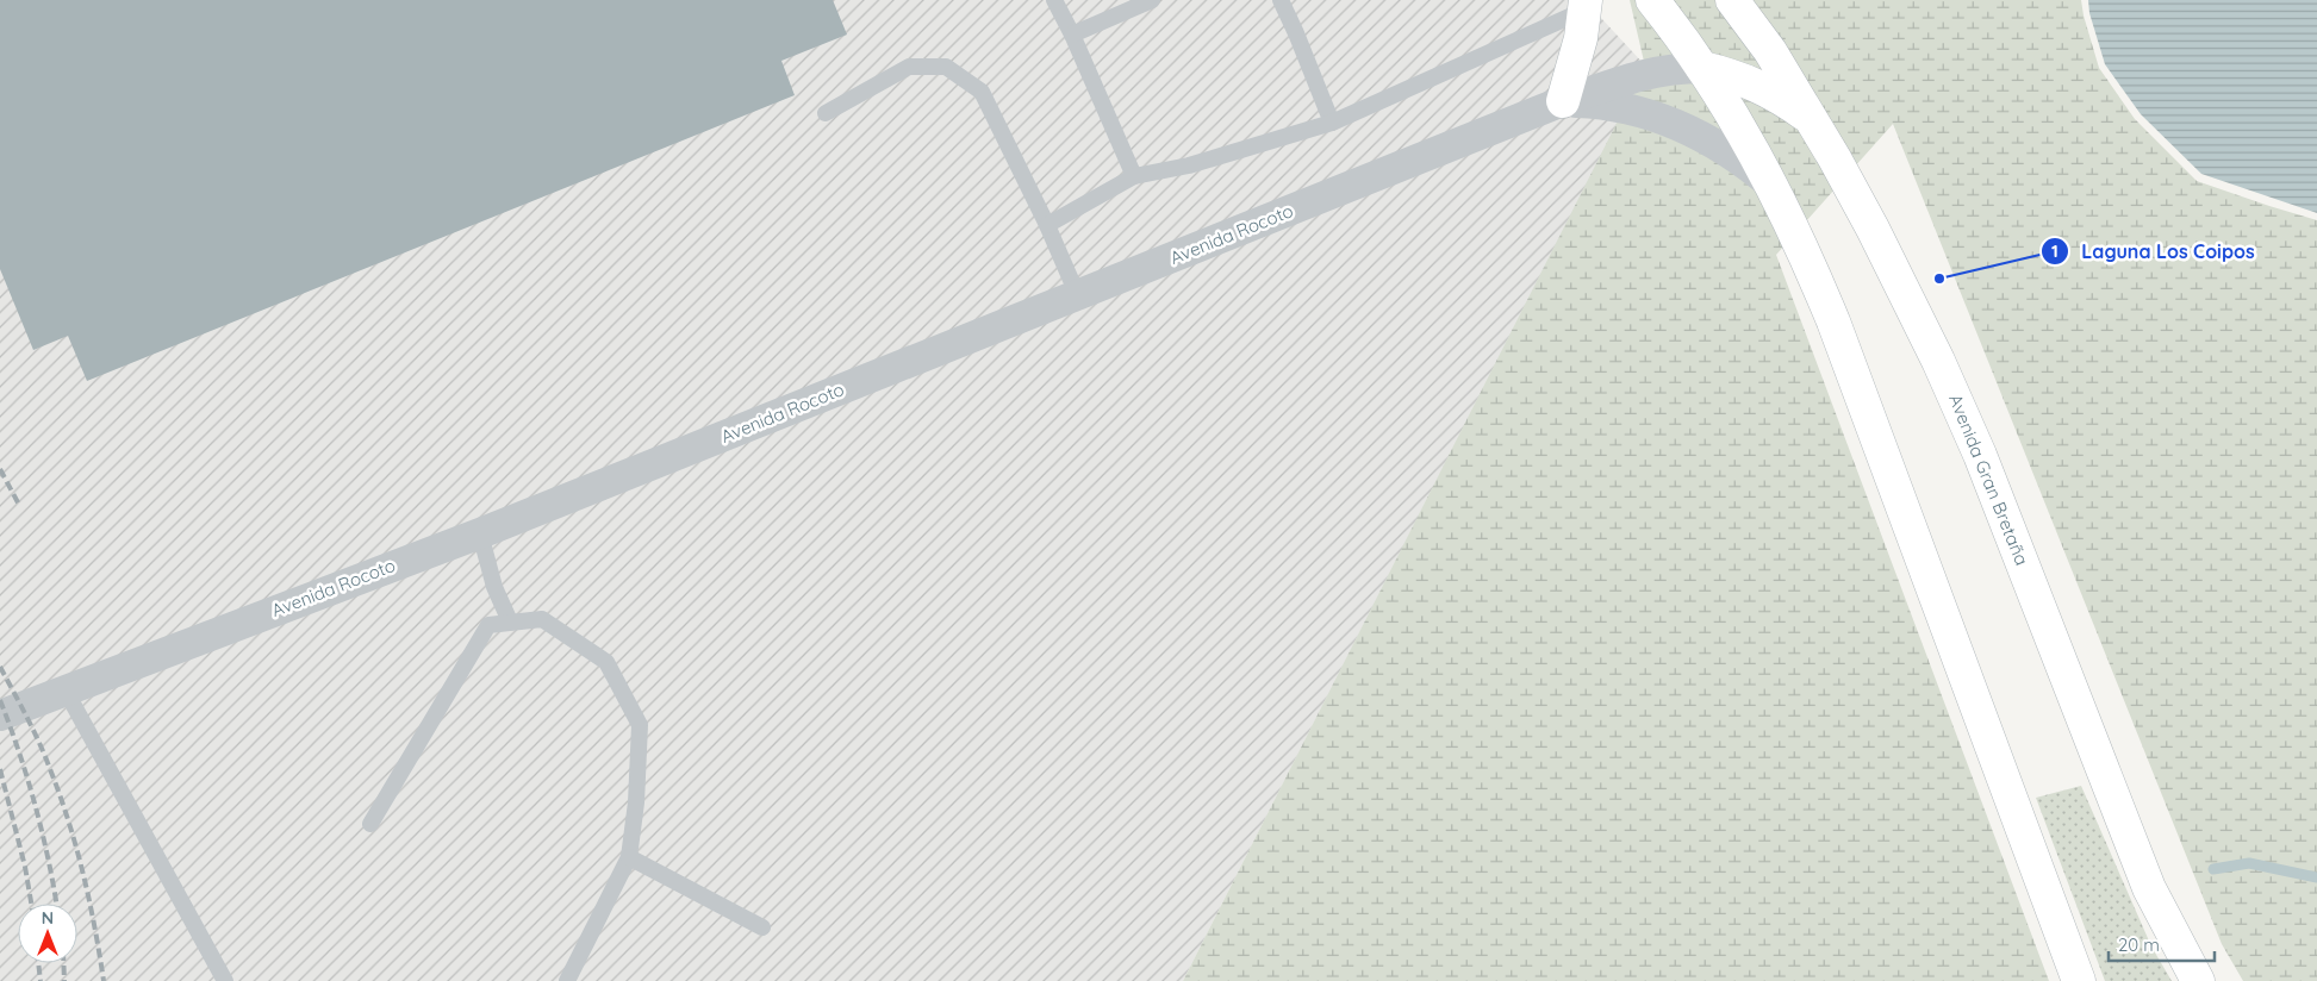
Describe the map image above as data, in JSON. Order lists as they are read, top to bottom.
{
  "streets": {
    "main road": ["Avenida Gran Bretaña"],
    "street": ["Avenida Rocoto"]
  },
  "places": ["Laguna Los Coipos"],
  "scale_bar": "20 m",
  "north": "top"
}
